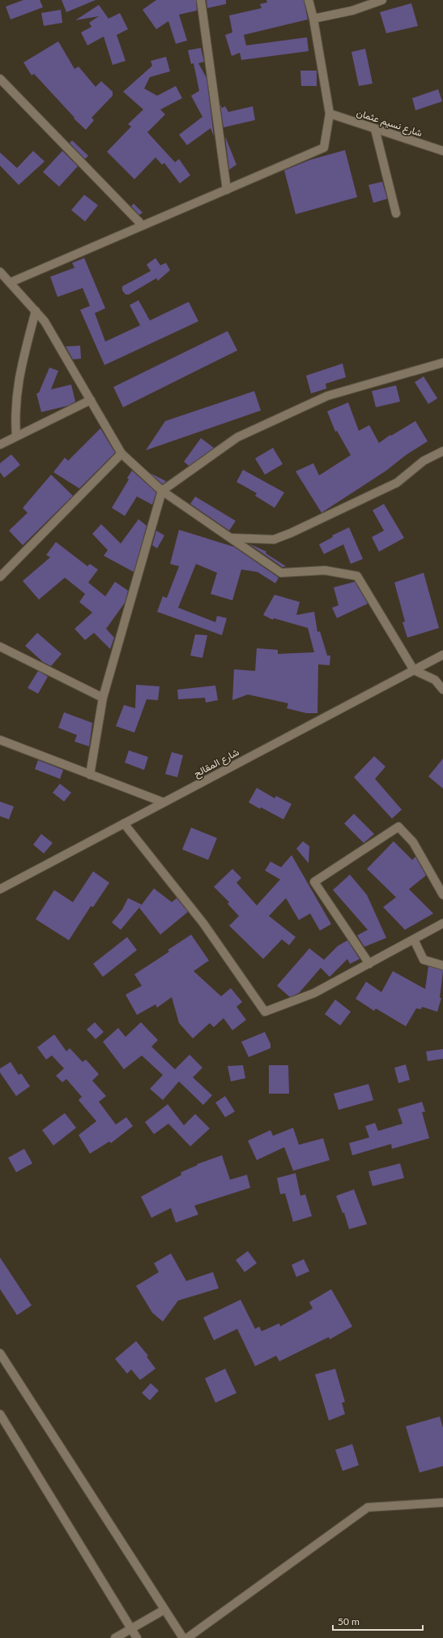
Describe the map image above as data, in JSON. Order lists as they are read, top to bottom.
{
  "streets": {
    "street": ["شارع نسيم عثمان", "شارع المقالح"]
  },
  "scale_bar": "50 m"
}
